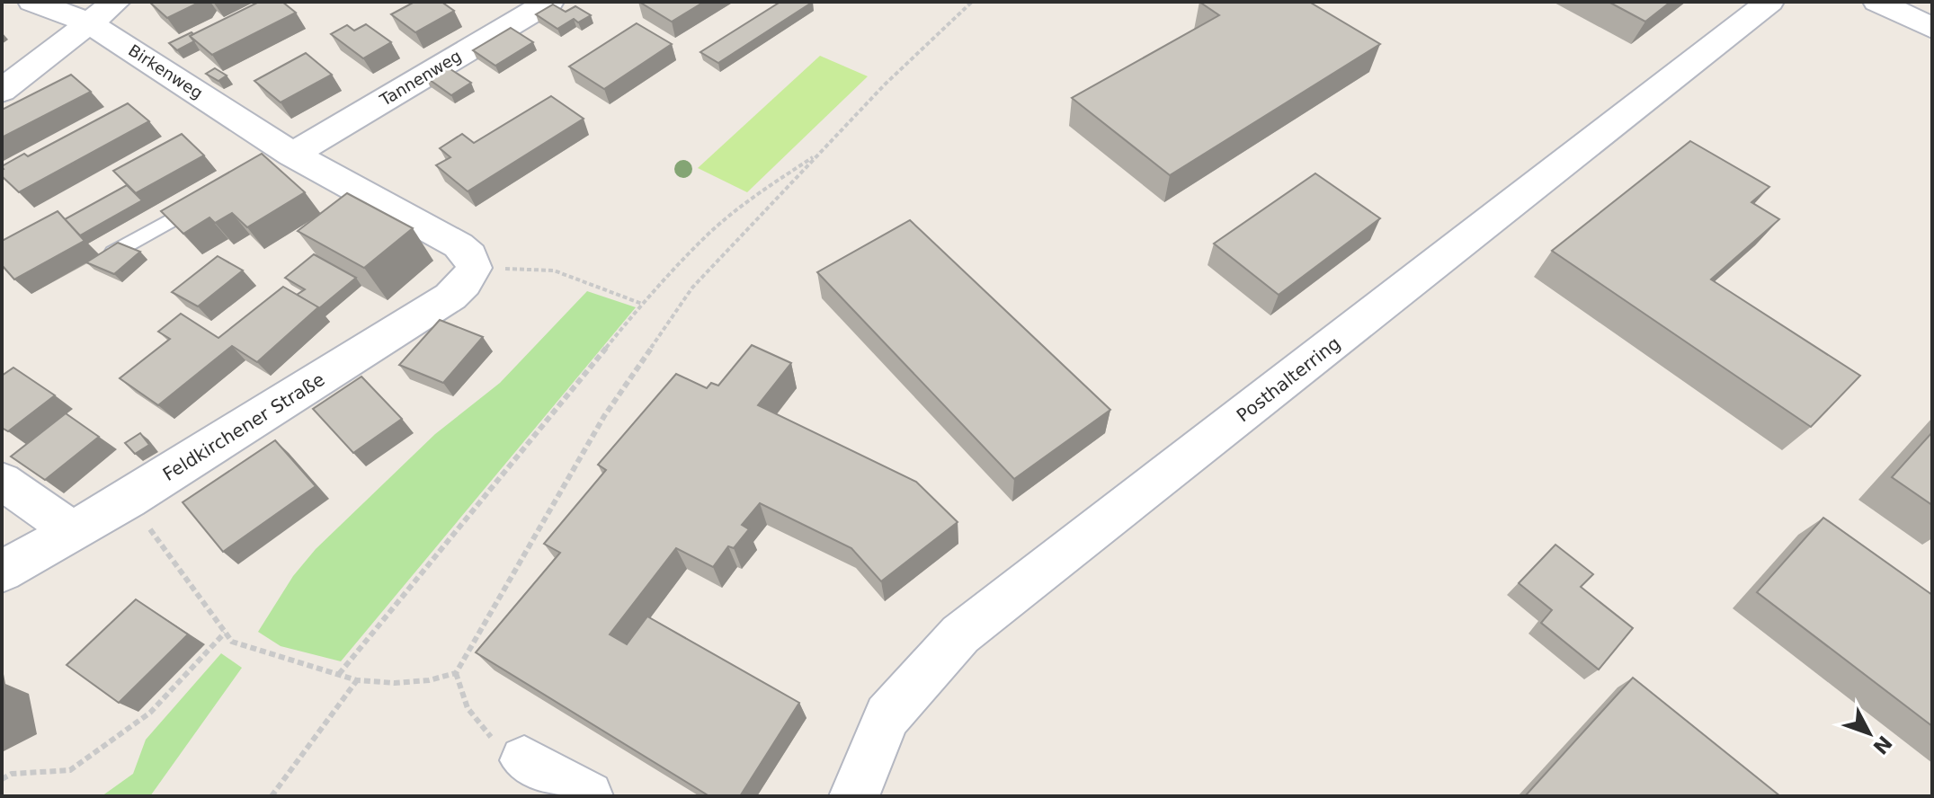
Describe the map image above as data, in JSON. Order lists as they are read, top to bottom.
{
  "streets": {
    "street": [
      "Birkenweg",
      "Tannenweg",
      "Posthalterring",
      "Feldkirchener Straße"
    ]
  },
  "crossings": [
    ["Birkenweg", "Tannenweg"],
    ["Birkenweg", "Feldkirchener Straße"]
  ],
  "north": "bottom right"
}
